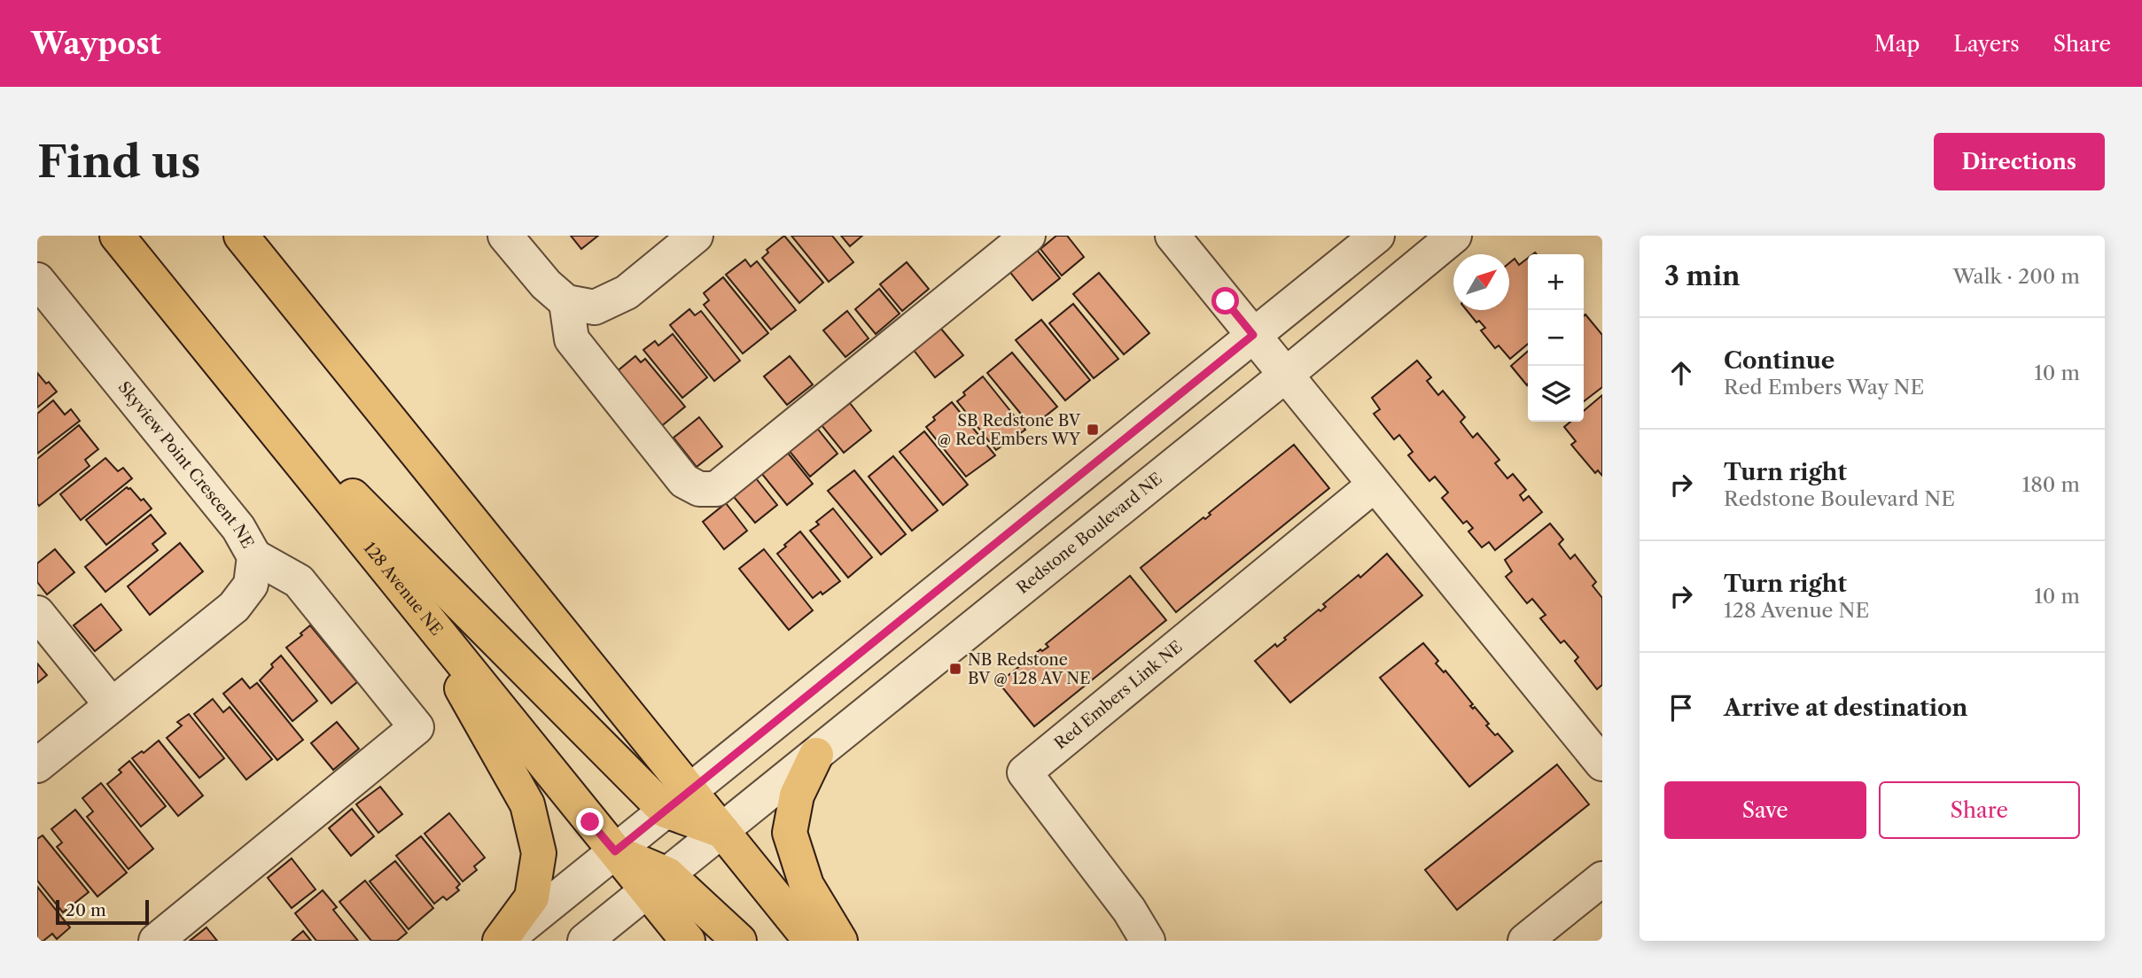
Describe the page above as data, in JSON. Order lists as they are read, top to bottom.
{
  "streets": {
    "main road": ["128 Avenue NE"],
    "street": ["Skyview Point Crescent NE", "Redstone Boulevard NE", "Red Embers Link NE"]
  },
  "crossings": [
    ["Redstone Boulevard NE", "128 Avenue NE"]
  ],
  "places": {
    "transit": ["SB Redstone BV @ Red Embers WY", "NB Redstone BV @ 128 AV NE"]
  },
  "scale_bar": "20 m",
  "north": "top right",
  "page": {
    "header": "Waypost",
    "nav": ["Map", "Layers", "Share"],
    "buttons": [
      "Directions",
      ["Save", "Share"]
    ],
    "title": "Find us",
    "heading": ["3 min", "Walk · 200 m"],
    "map_buttons": ["+", "−"],
    "list": [
      ["Continue", "Red Embers Way NE", "10 m"],
      ["Turn right", "Redstone Boulevard NE", "180 m"],
      ["Turn right", "128 Avenue NE", "10 m"],
      "Arrive at destination"
    ],
    "scale": "20 m"
  }
}
